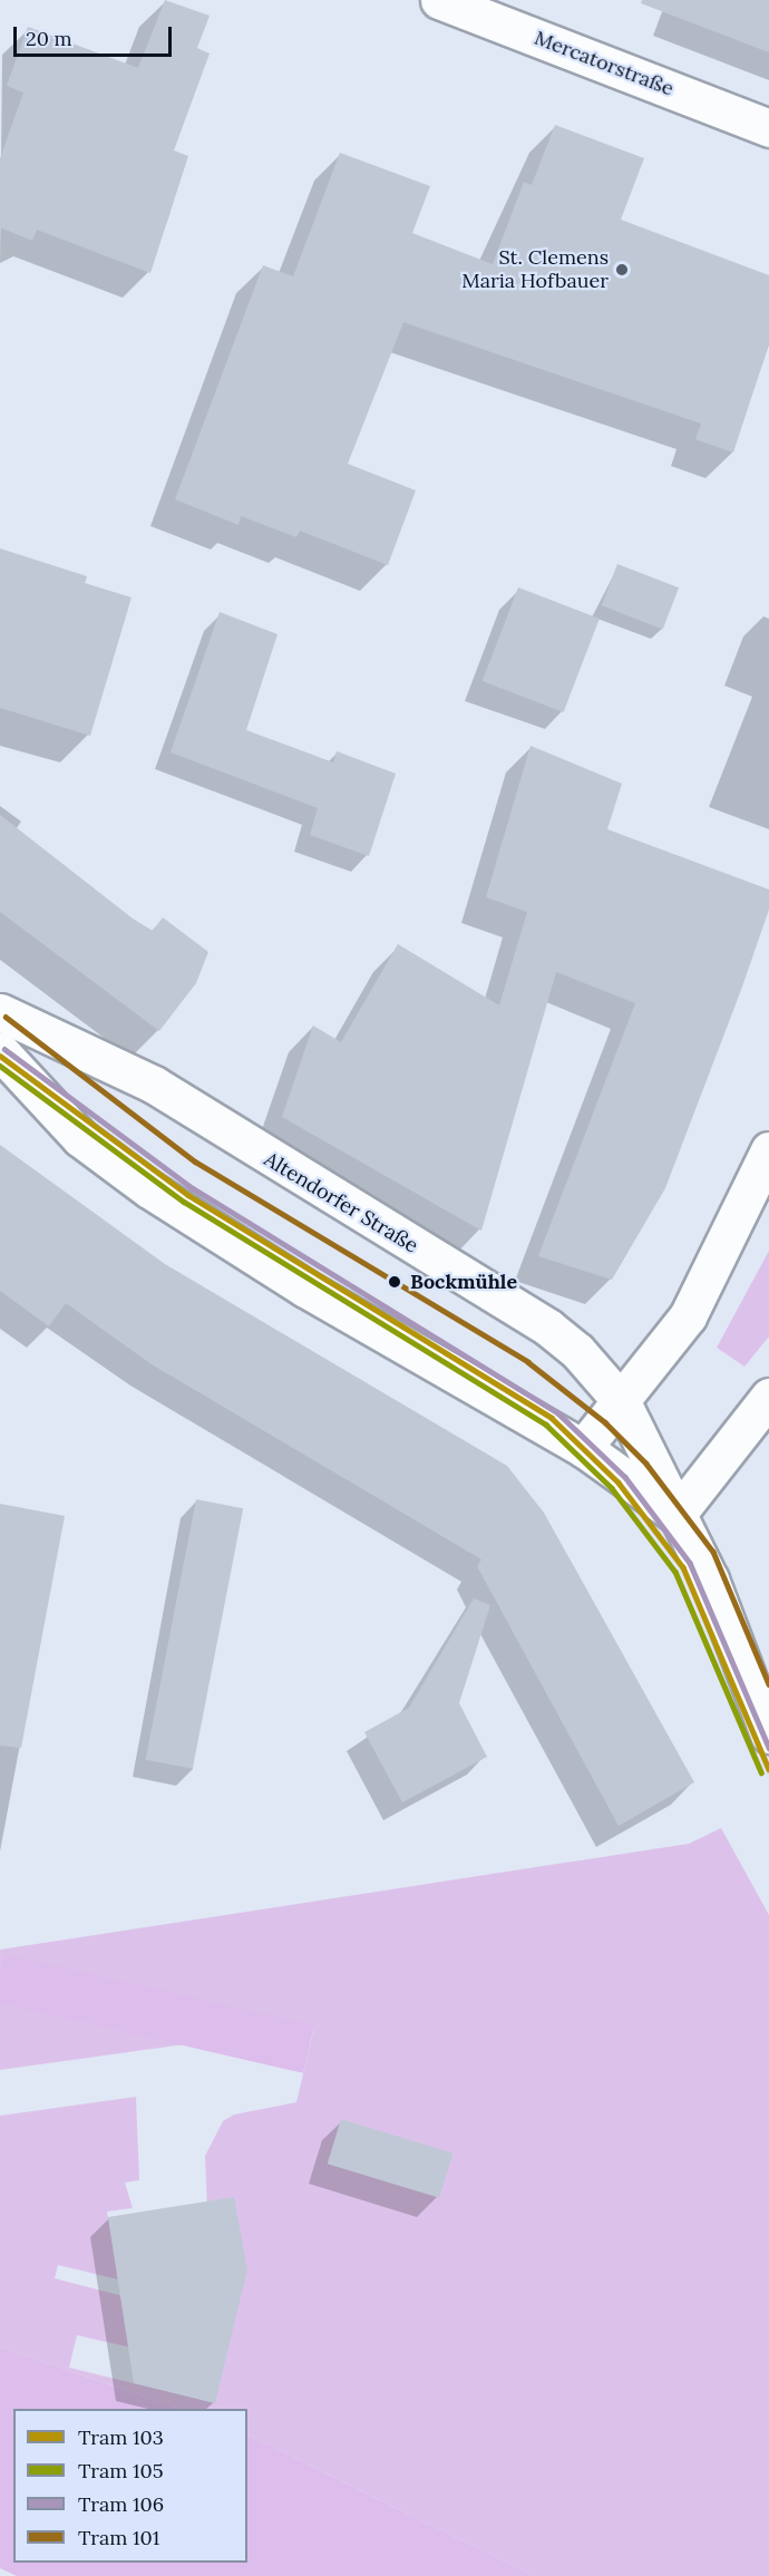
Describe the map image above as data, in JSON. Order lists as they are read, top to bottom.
{
  "streets": {
    "main road": ["Mercatorstraße", "Altendorfer Straße"]
  },
  "places": ["St. Clemens Maria Hofbauer", "Bockmühle"],
  "lines": [
    "tram line 101",
    "tram line 106",
    "tram line 103",
    "tram line 105"
  ],
  "legend": [
    "Tram 103",
    "Tram 105",
    "Tram 106",
    "Tram 101"
  ],
  "scale_bar": "20 m"
}
